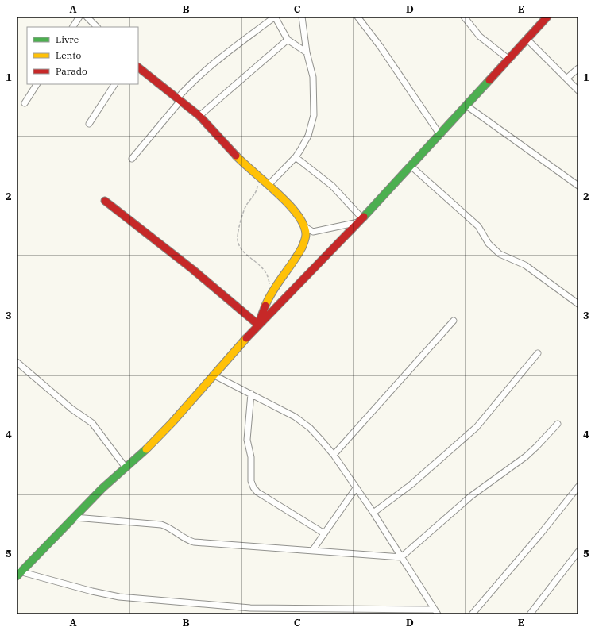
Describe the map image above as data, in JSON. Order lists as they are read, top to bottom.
{
  "legend": ["Livre", "Lento", "Parado"],
  "grid": {
    "columns": [
      "A",
      "B",
      "C",
      "D",
      "E"
    ],
    "rows": [
      "1",
      "2",
      "3",
      "4",
      "5"
    ]
  }
}
